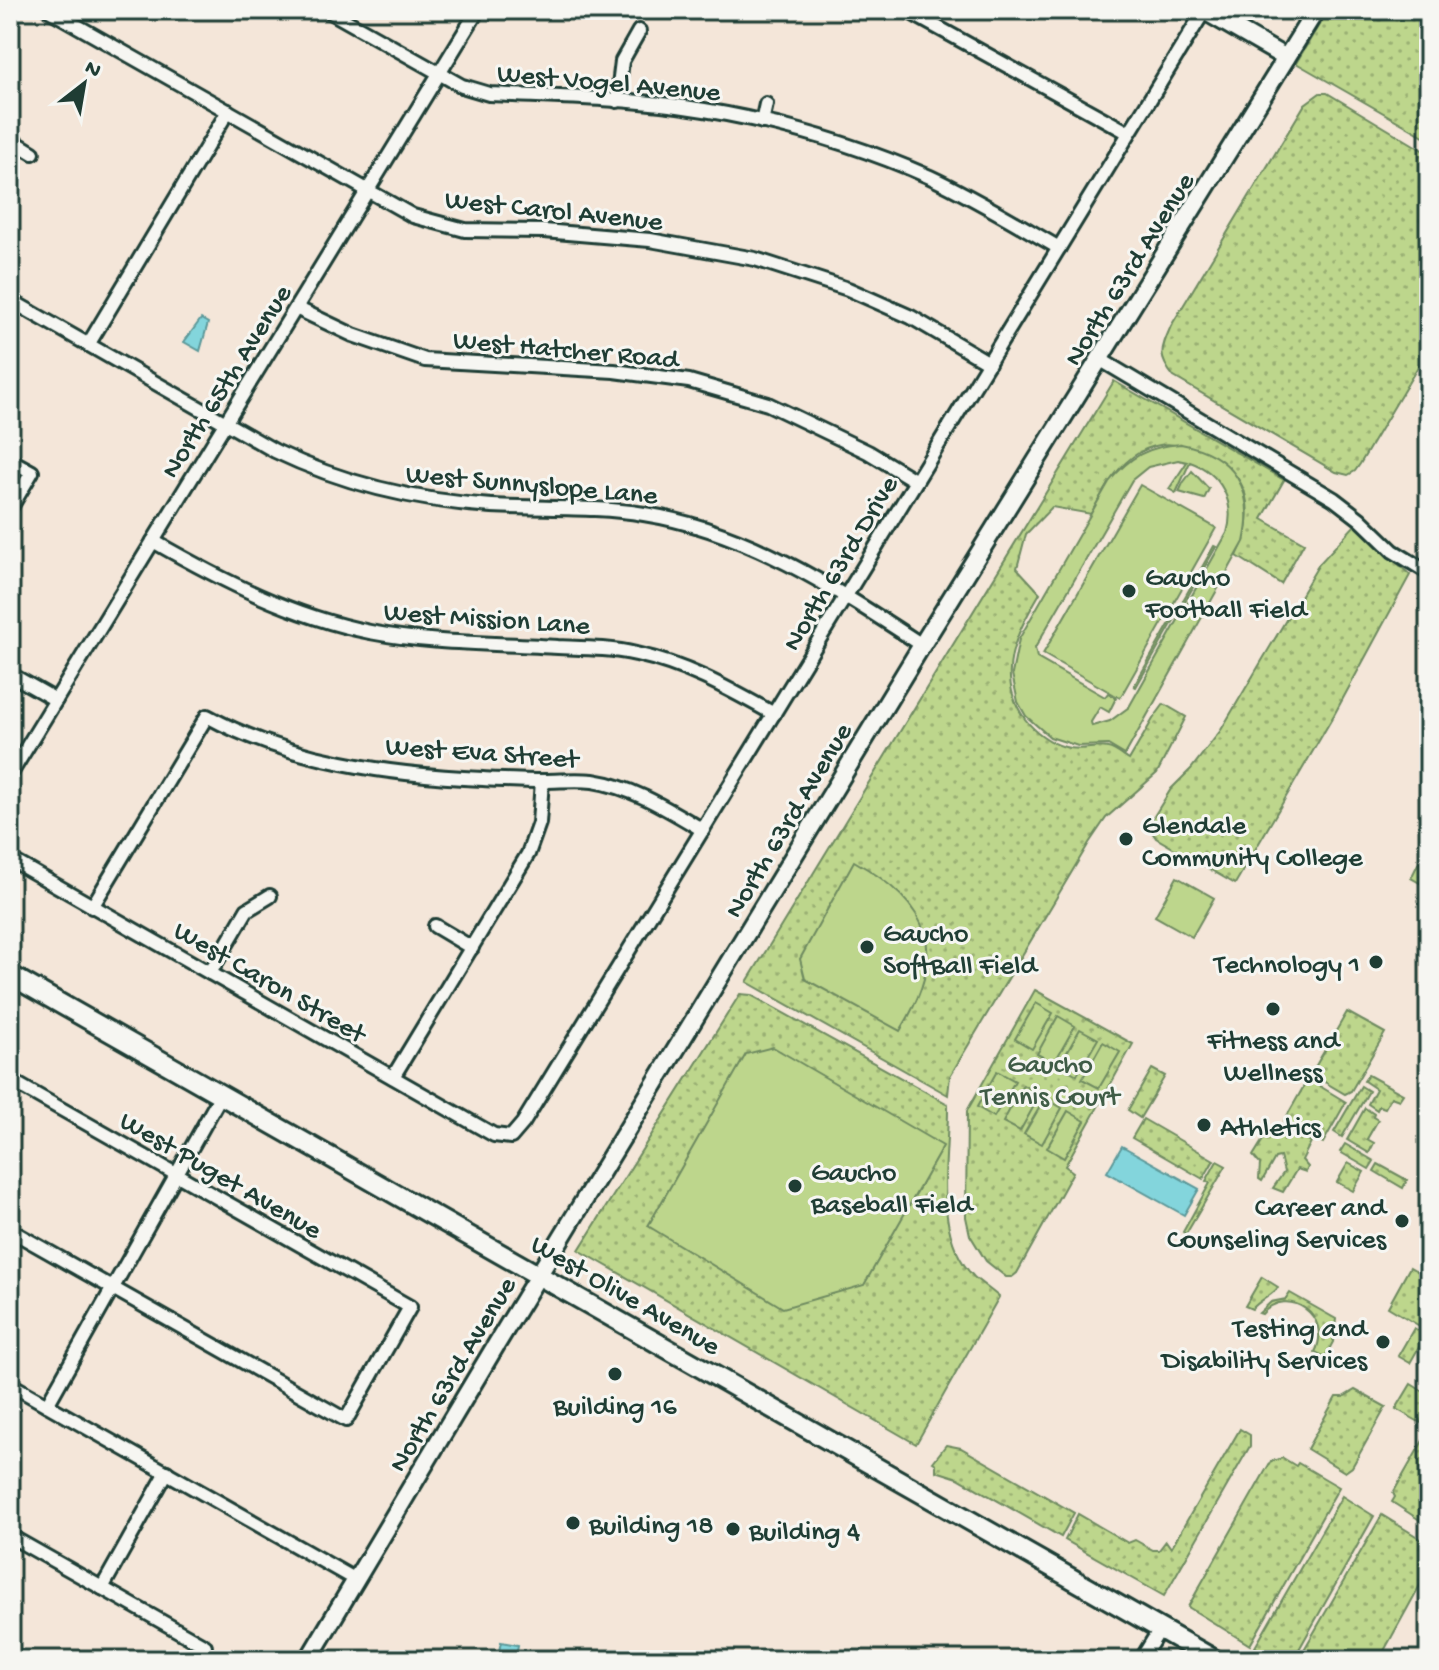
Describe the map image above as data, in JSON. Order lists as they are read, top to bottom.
{
  "streets": {
    "main road": ["West Olive Avenue"],
    "street": [
      "West Vogel Avenue",
      "West Carol Avenue",
      "North 63rd Avenue",
      "West Hatcher Road",
      "North 65th Avenue",
      "West Sunnyslope Lane",
      "North 63rd Drive",
      "West Mission Lane",
      "West Eva Street",
      "West Caron Street",
      "West Puget Avenue"
    ]
  },
  "crossings": [
    ["West Vogel Avenue", "North 65th Avenue"],
    ["West Vogel Avenue", "North 63rd Drive"],
    ["West Carol Avenue", "North 65th Avenue"],
    ["West Carol Avenue", "North 63rd Drive"],
    ["North 63rd Avenue", "West Sunnyslope Lane"],
    ["North 63rd Avenue", "West Olive Avenue"],
    ["West Hatcher Road", "North 65th Avenue"],
    ["West Hatcher Road", "North 63rd Drive"],
    ["North 65th Avenue", "West Sunnyslope Lane"],
    ["North 65th Avenue", "West Mission Lane"],
    ["West Sunnyslope Lane", "North 63rd Drive"],
    ["North 63rd Drive", "West Mission Lane"],
    ["North 63rd Drive", "West Eva Street"],
    ["North 63rd Drive", "West Caron Street"],
    ["West Eva Street", "West Caron Street"]
  ],
  "parks": ["Gaucho Tennis Court"],
  "places": [
    "Gaucho Football Field",
    "Glendale Community College",
    "Gaucho SoftBall Field",
    "Technology 1",
    "Fitness and Wellness",
    "Athletics",
    "Gaucho Baseball Field",
    "Career and Counseling Services",
    "Testing and Disability Services",
    "Building 16",
    "Building 18",
    "Building 4"
  ],
  "north": "top right"
}
